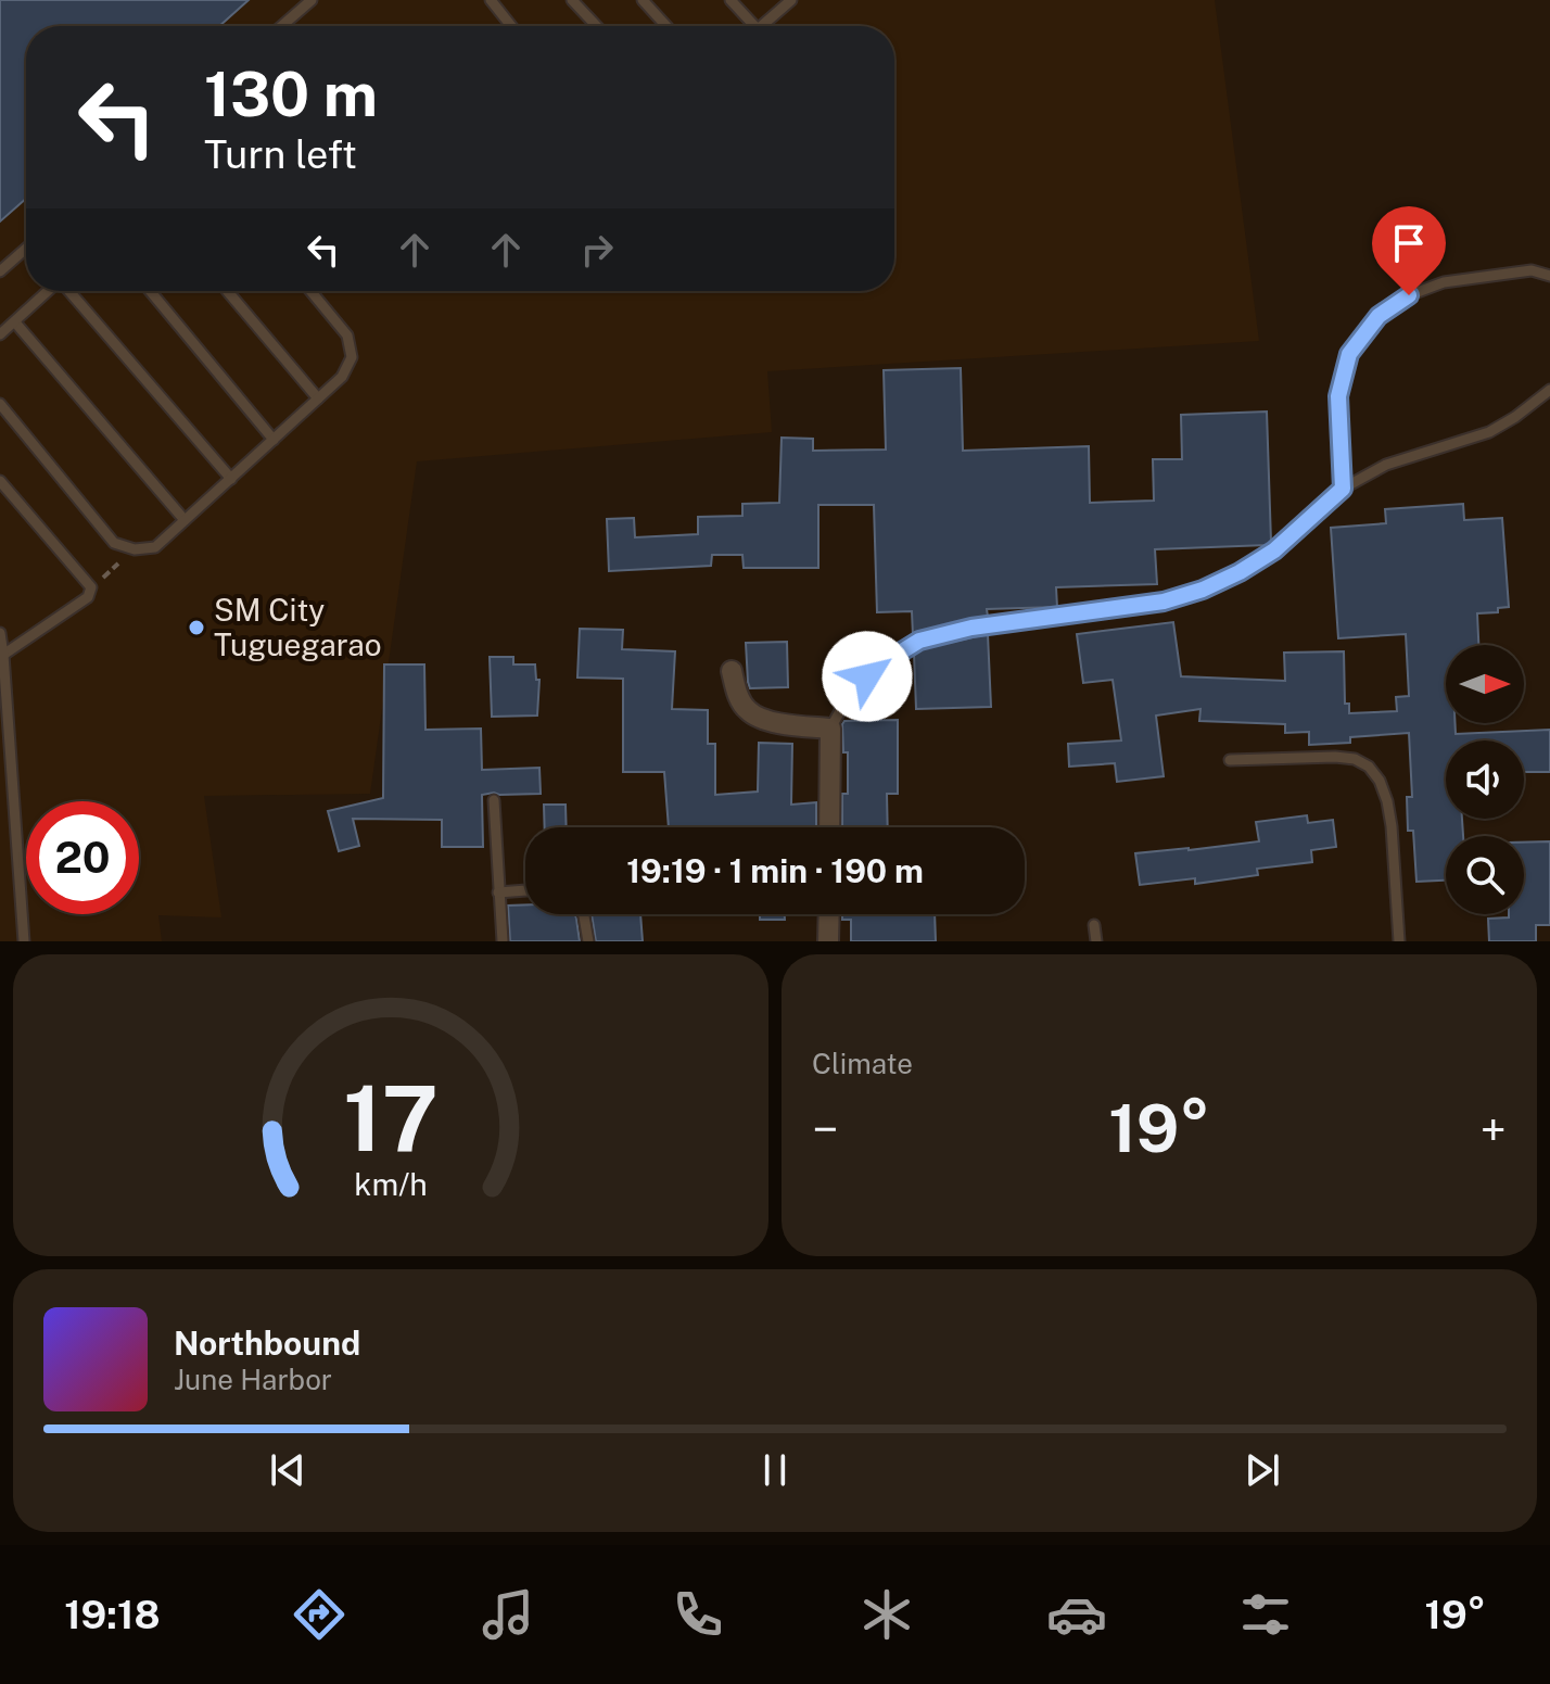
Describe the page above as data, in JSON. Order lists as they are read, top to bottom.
{
  "places": ["SM City Tuguegarao"],
  "north": "right",
  "page": {
    "turn": ["130 m", "Turn left"],
    "limit": "20",
    "trip": "19:19 · 1 min · 190 m",
    "tile": "Climate",
    "heat": ["−", "19°", "+"],
    "song": ["Northbound", "June Harbor"],
    "tabs": ["19:18", "19°"],
    "gauge": ["17", "km/h"]
  }
}
